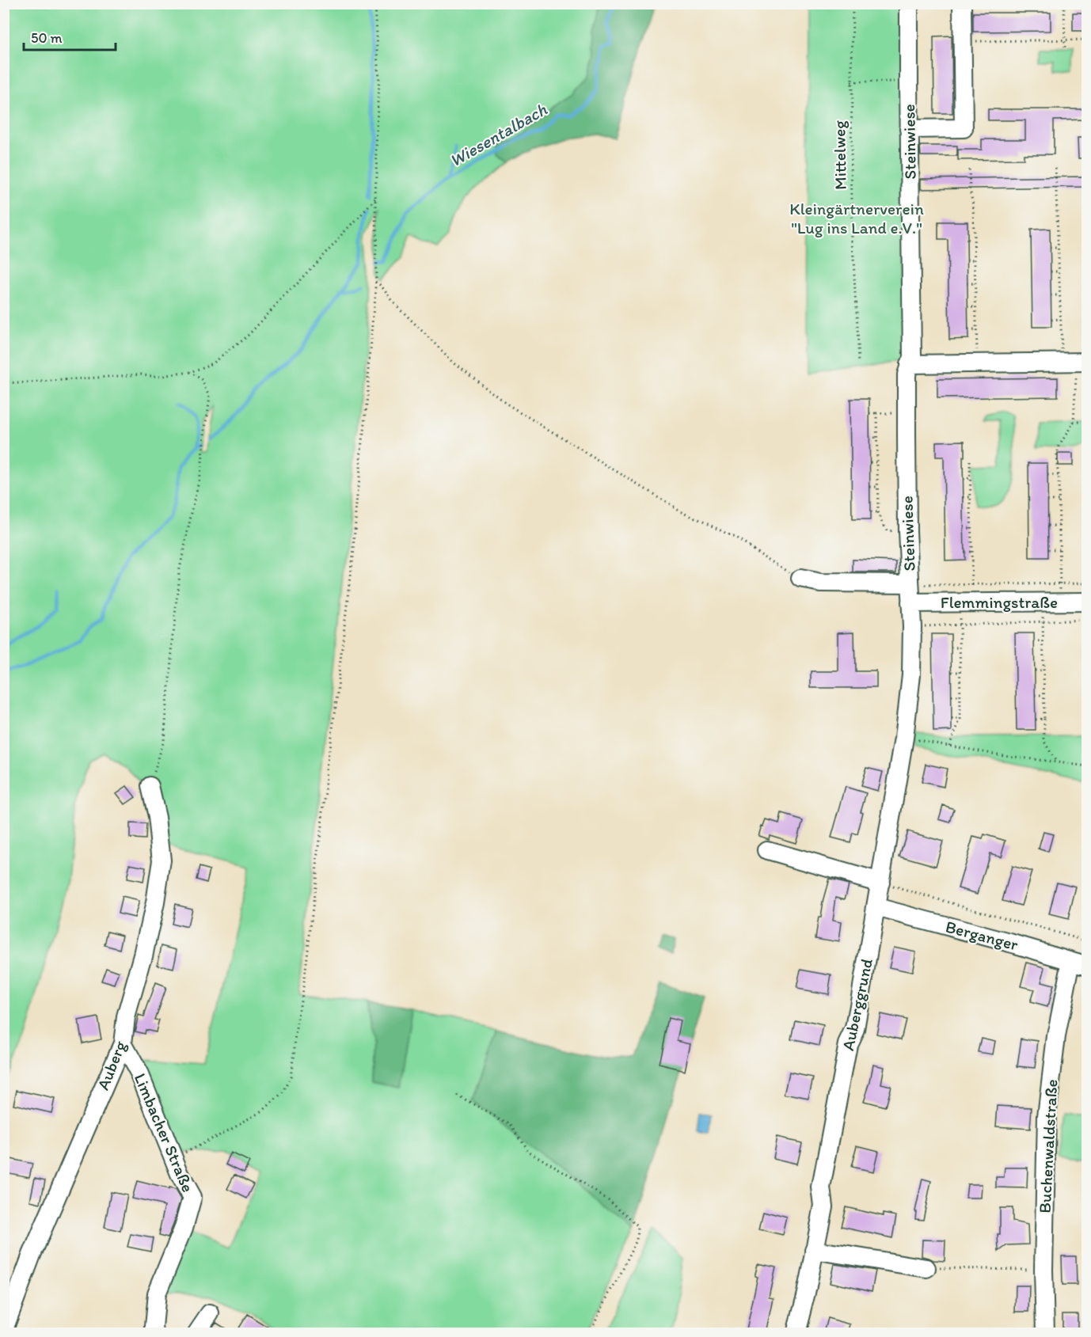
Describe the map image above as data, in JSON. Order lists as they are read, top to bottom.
{
  "streets": {
    "street": [
      "Steinwiese",
      "Flemmingstraße",
      "Berganger",
      "Auberggrund",
      "Auberg",
      "Limbacher Straße",
      "Buchenwaldstraße"
    ],
    "path": ["Mittelweg"]
  },
  "crossings": [
    ["Steinwiese", "Flemmingstraße"],
    ["Steinwiese", "Auberggrund"],
    ["Berganger", "Auberggrund"],
    ["Berganger", "Buchenwaldstraße"],
    ["Auberg", "Limbacher Straße"]
  ],
  "water": ["Wiesentalbach"],
  "parks": ["Kleingärtnerverein \"Lug ins Land e.V.\""],
  "scale_bar": "50 m"
}
